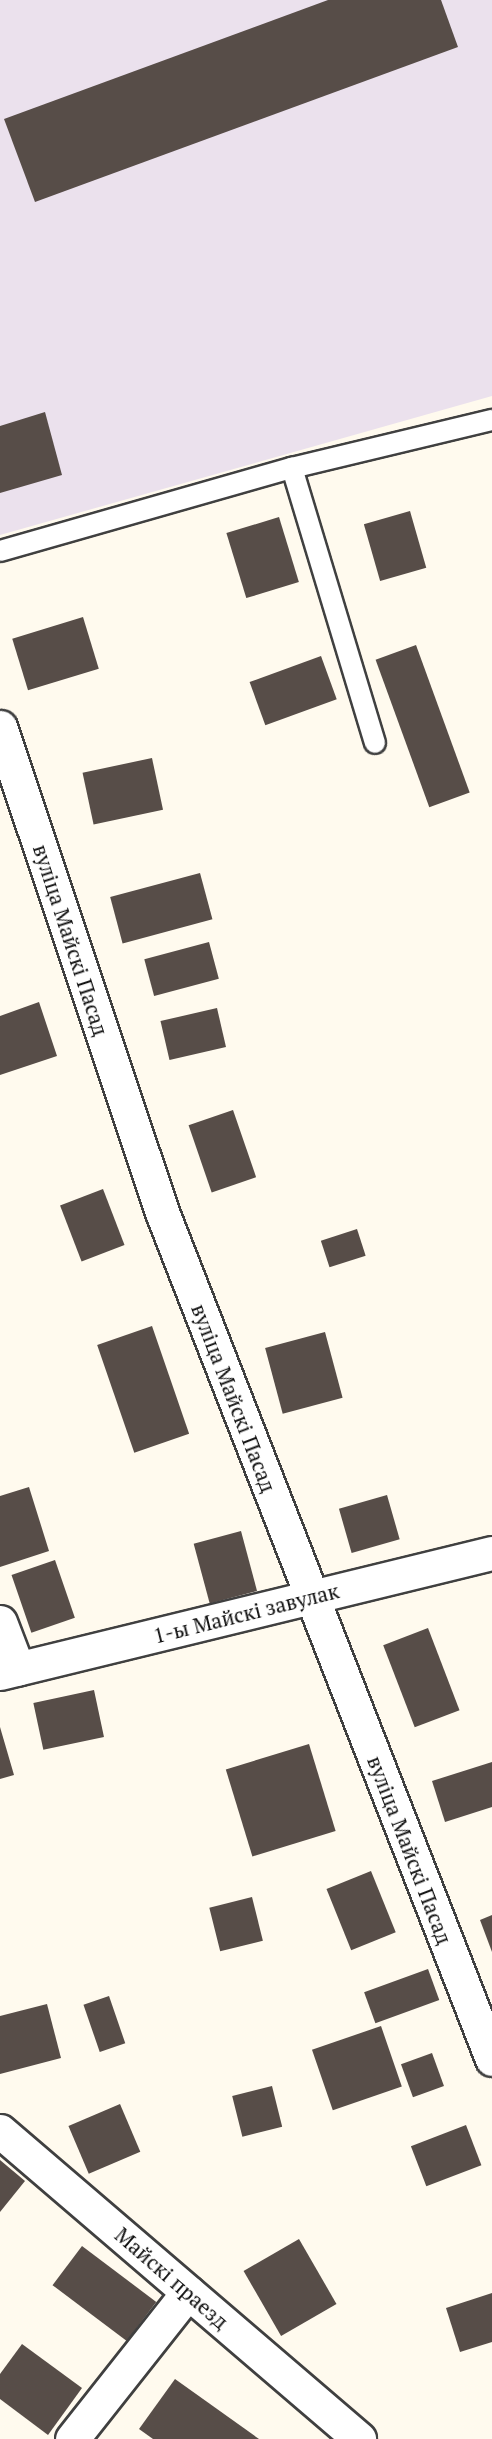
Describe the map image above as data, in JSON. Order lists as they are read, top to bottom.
{
  "streets": {
    "street": ["вуліца Майскі Пасад", "1-ы Майскі завулак", "Майскі праезд"]
  },
  "crossings": [
    ["вуліца Майскі Пасад", "1-ы Майскі завулак"]
  ]
}
